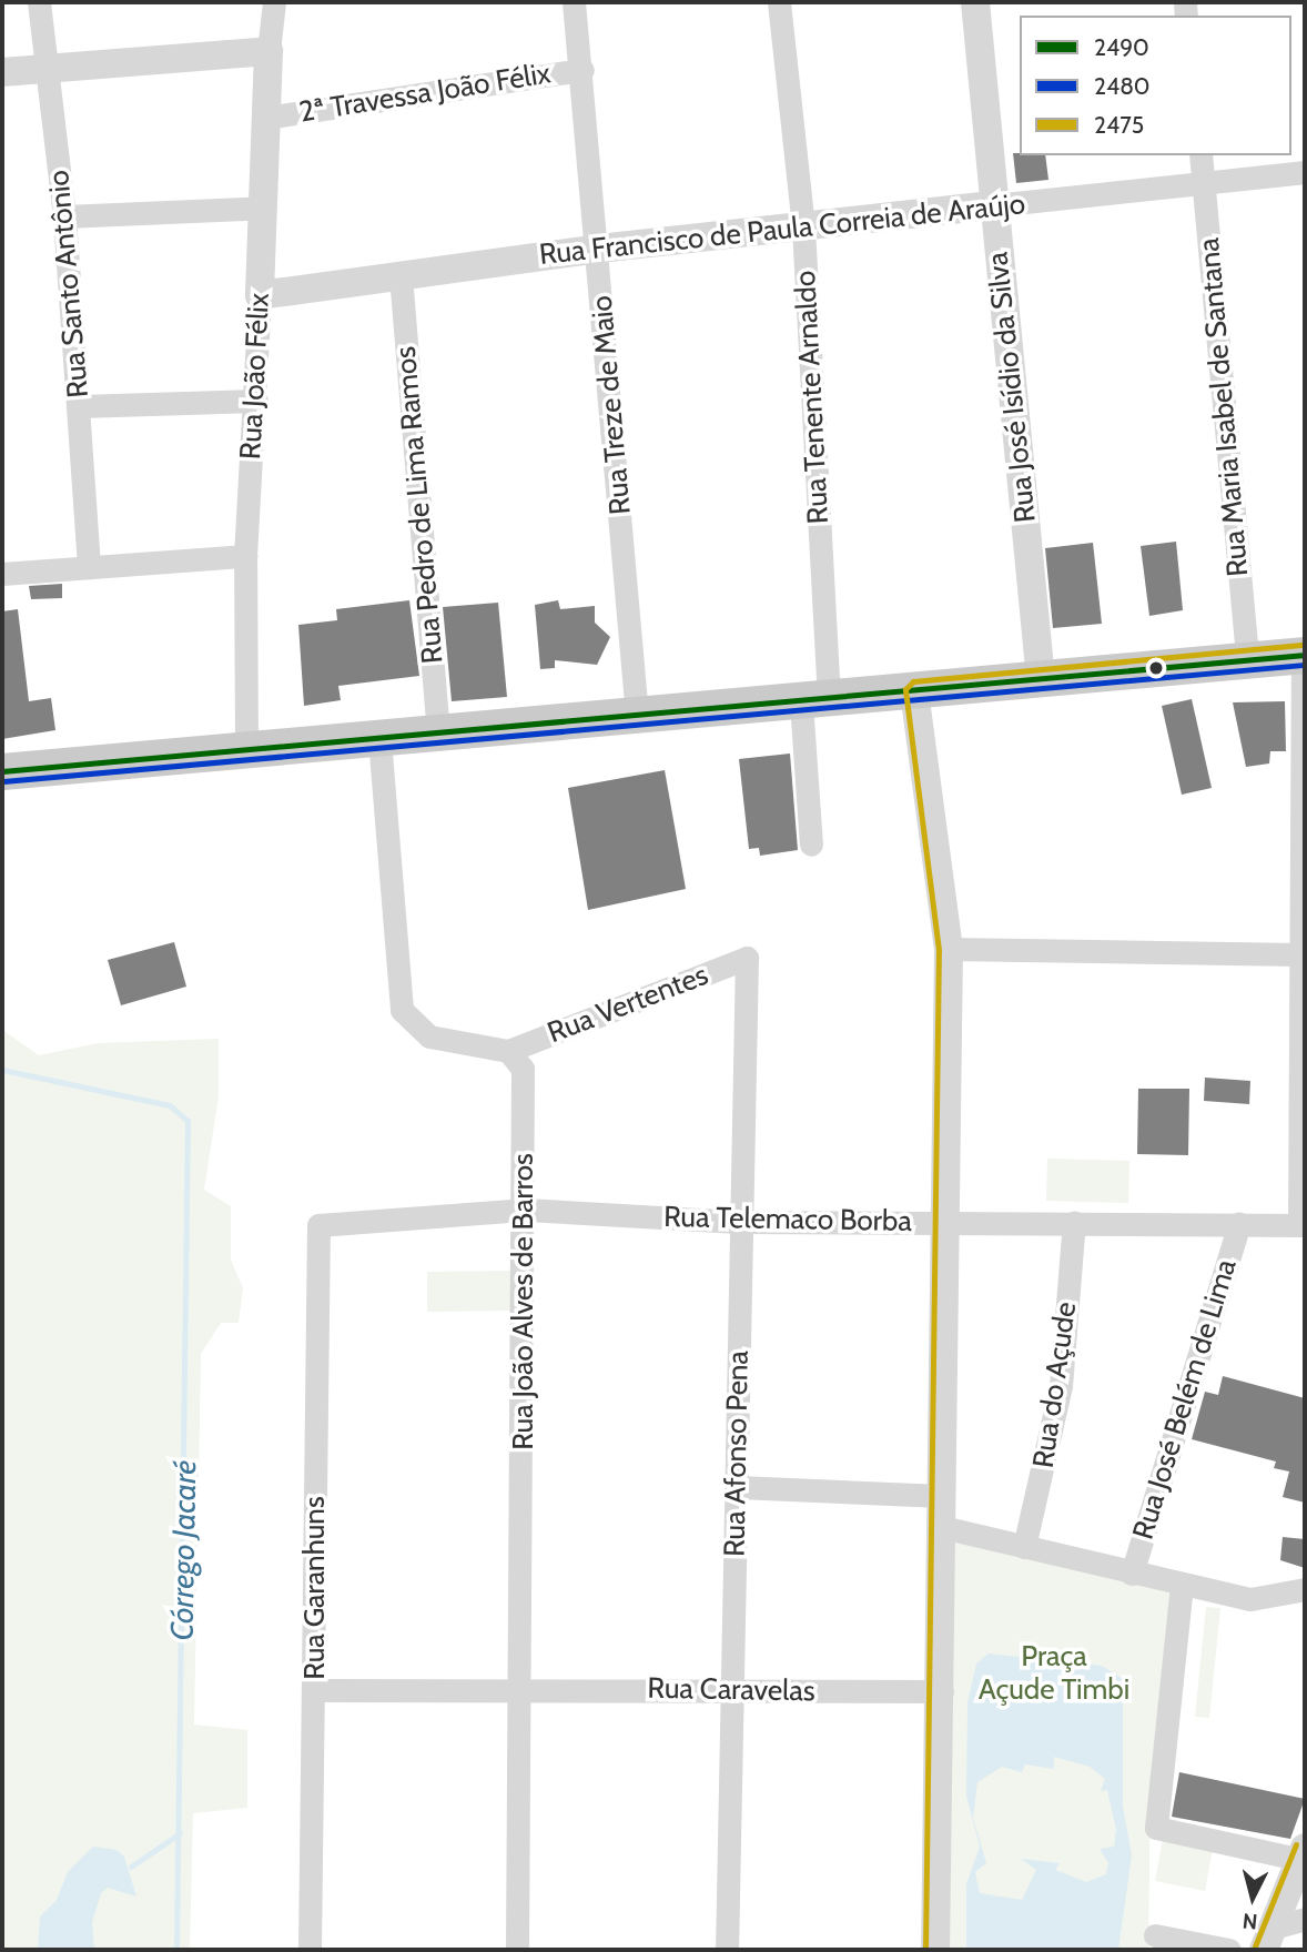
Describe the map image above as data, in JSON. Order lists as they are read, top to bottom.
{
  "streets": {
    "street": [
      "2ª Travessa João Félix",
      "Rua Francisco de Paula Correia de Araújo",
      "Rua Santo Antônio",
      "Rua João Félix",
      "Rua José Isídio da Silva",
      "Rua Tenente Arnaldo",
      "Rua Treze de Maio",
      "Rua Maria Isabel de Santana",
      "Rua Pedro de Lima Ramos",
      "Rua Vertentes",
      "Rua Telemaco Borba",
      "Rua João Alves de Barros",
      "Rua do Açude",
      "Rua José Belém de Lima",
      "Rua Afonso Pena",
      "Rua Garanhuns",
      "Rua Caravelas"
    ]
  },
  "crossings": [
    ["2ª Travessa João Félix", "Rua João Félix"],
    ["2ª Travessa João Félix", "Rua Treze de Maio"],
    ["Rua Francisco de Paula Correia de Araújo", "Rua João Félix"],
    ["Rua Francisco de Paula Correia de Araújo", "Rua José Isídio da Silva"],
    ["Rua Francisco de Paula Correia de Araújo", "Rua Tenente Arnaldo"],
    ["Rua Francisco de Paula Correia de Araújo", "Rua Treze de Maio"],
    ["Rua Francisco de Paula Correia de Araújo", "Rua Maria Isabel de Santana"],
    ["Rua Francisco de Paula Correia de Araújo", "Rua Pedro de Lima Ramos"],
    ["Rua Vertentes", "Rua João Alves de Barros"],
    ["Rua Vertentes", "Rua Afonso Pena"],
    ["Rua Telemaco Borba", "Rua João Alves de Barros"],
    ["Rua Telemaco Borba", "Rua do Açude"],
    ["Rua Telemaco Borba", "Rua José Belém de Lima"],
    ["Rua Telemaco Borba", "Rua Afonso Pena"],
    ["Rua Telemaco Borba", "Rua Garanhuns"],
    ["Rua João Alves de Barros", "Rua Caravelas"],
    ["Rua Afonso Pena", "Rua Caravelas"],
    ["Rua Garanhuns", "Rua Caravelas"]
  ],
  "water": ["Córrego Jacaré"],
  "parks": ["Praça Açude Timbi"],
  "lines": ["transit line 2475", "transit line 2490", "transit line 2480"],
  "legend": ["2490", "2480", "2475"],
  "north": "bottom"
}
